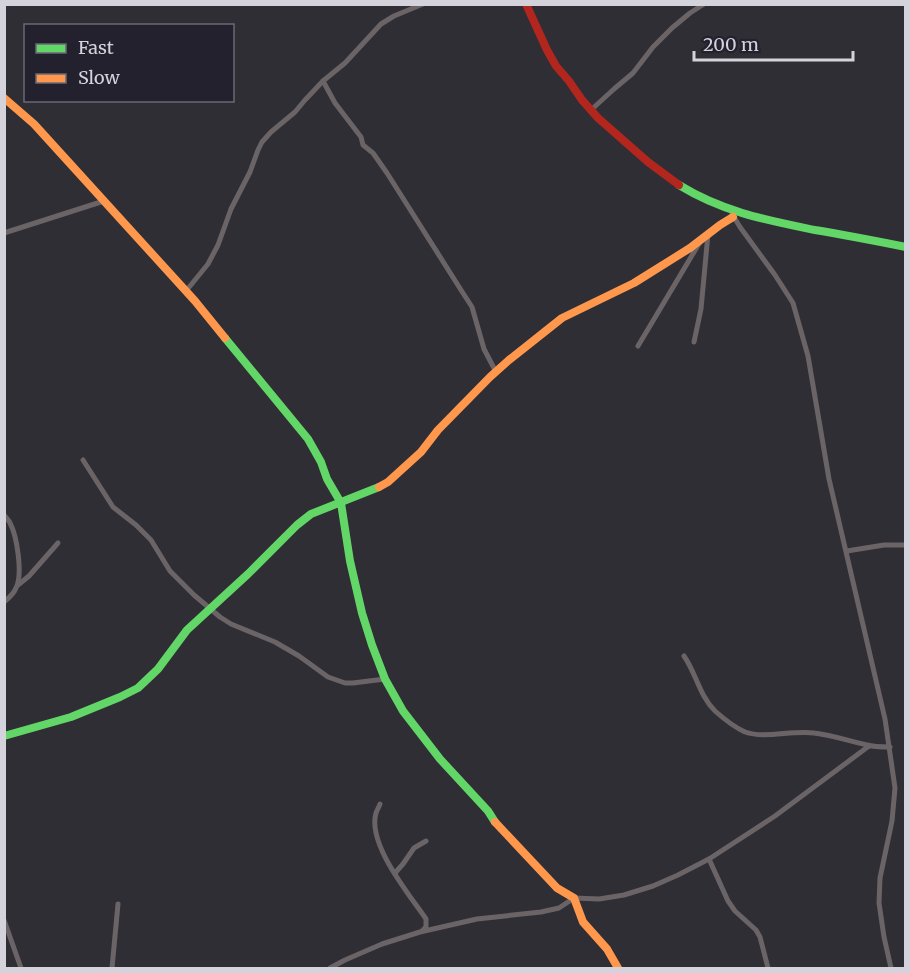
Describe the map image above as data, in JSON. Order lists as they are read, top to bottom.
{
  "legend": ["Fast", "Slow"],
  "scale_bar": "200 m"
}
